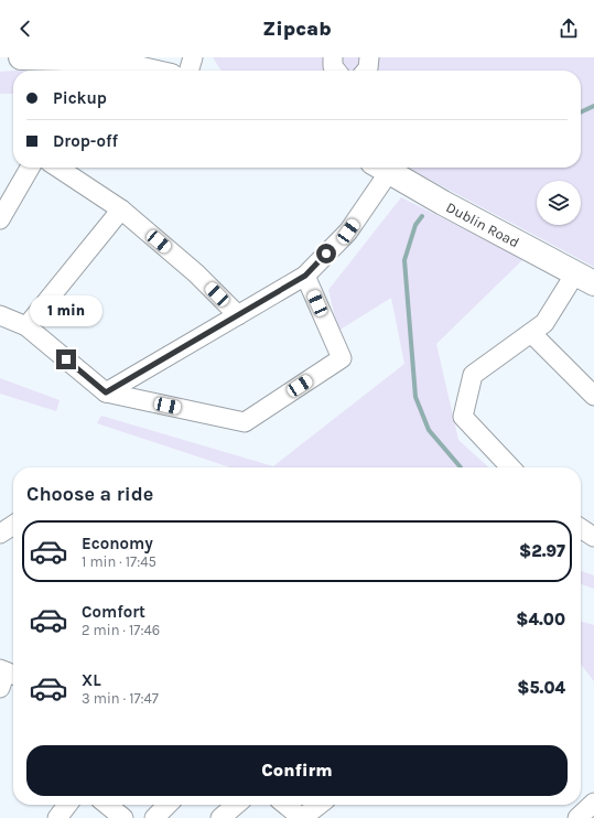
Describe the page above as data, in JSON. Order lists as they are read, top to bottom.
{
  "streets": {
    "main road": ["Dublin Road"]
  },
  "page": {
    "header": "Zipcab",
    "banner": ["Pickup", "Drop-off"],
    "bubble": "1 min",
    "heading": "Choose a ride",
    "list": [
      {
        "name": "Economy",
        "note": "1 min · 17:45",
        "value": "$2.97"
      },
      {
        "name": "Comfort",
        "note": "2 min · 17:46",
        "value": "$4.00"
      },
      {
        "name": "XL",
        "note": "3 min · 17:47",
        "value": "$5.04"
      }
    ],
    "buttons": "Confirm"
  }
}
